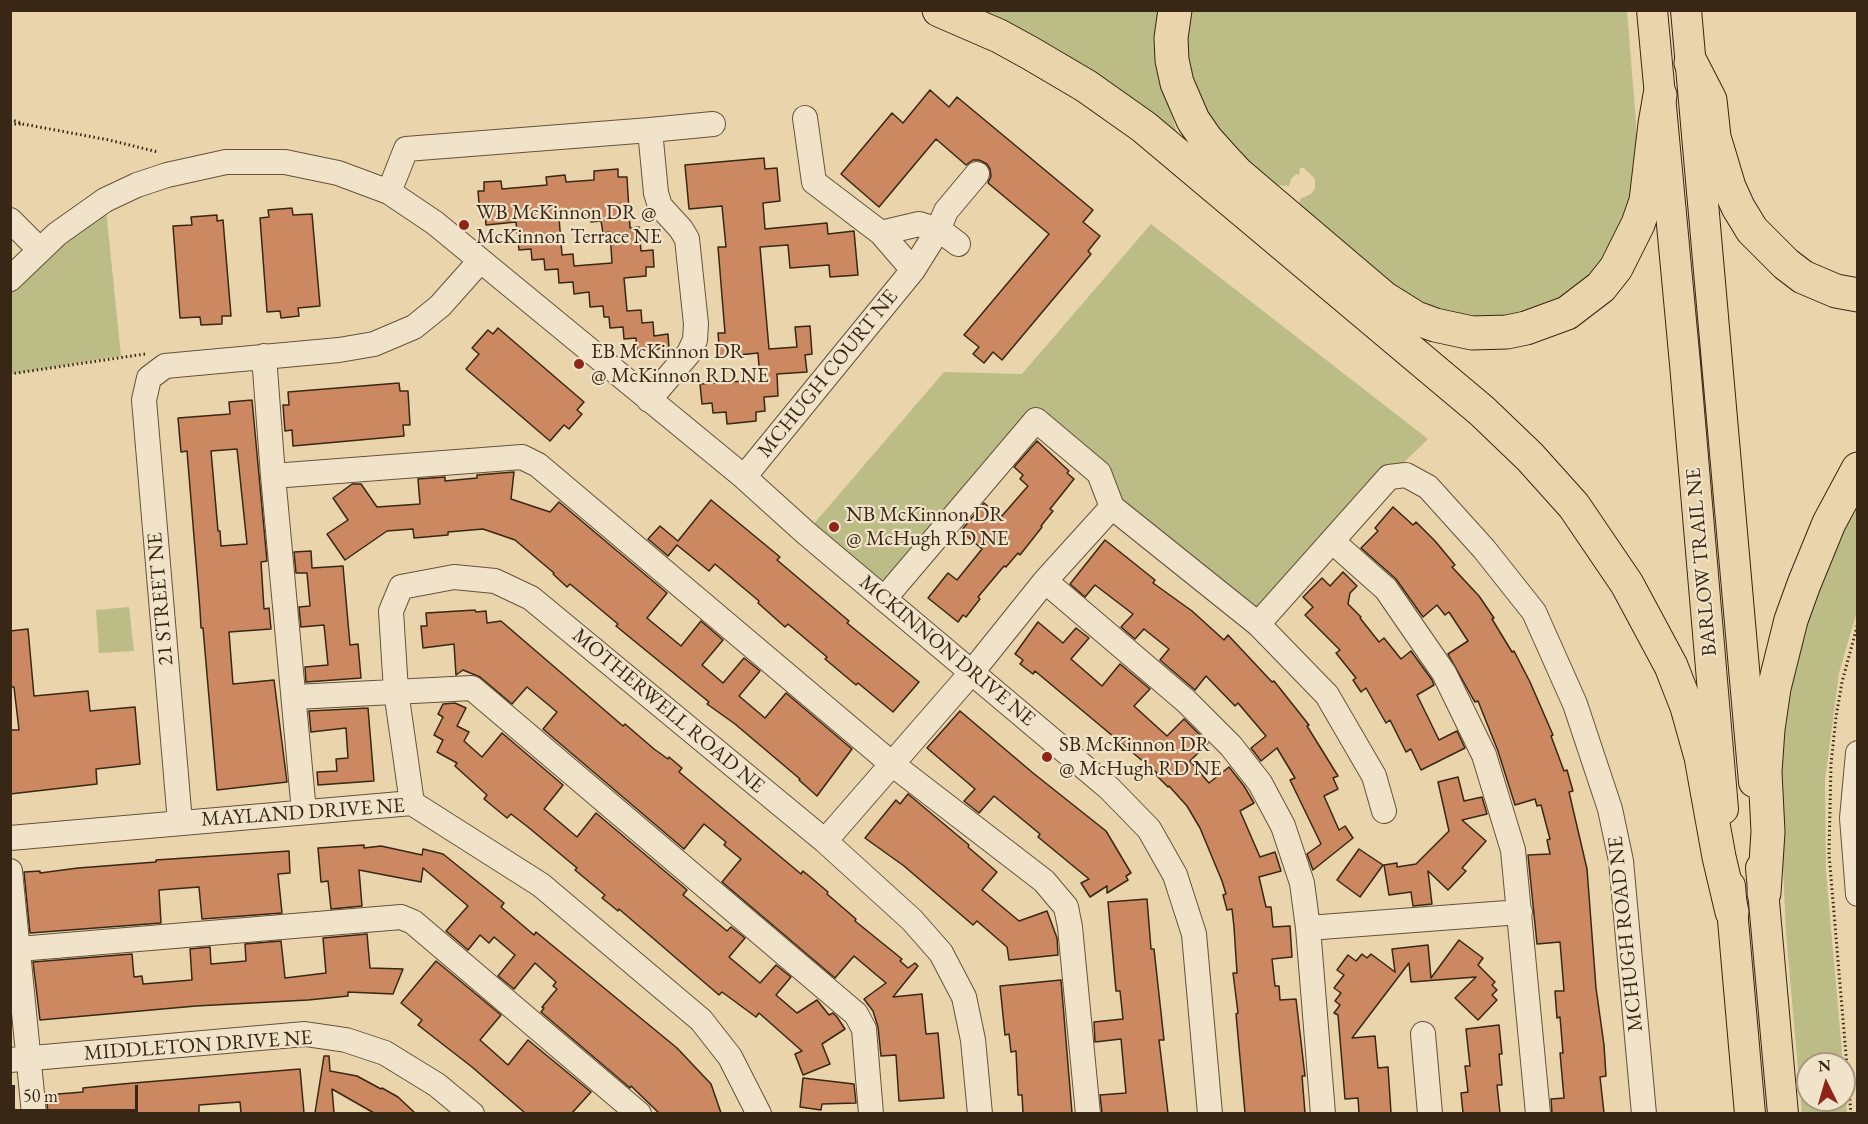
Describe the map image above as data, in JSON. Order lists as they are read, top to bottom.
{
  "streets": {
    "main road": ["BARLOW TRAIL NE"],
    "street": [
      "MCHUGH COURT NE",
      "21 STREET NE",
      "MCKINNON DRIVE NE",
      "MOTHERWELL ROAD NE",
      "MAYLAND DRIVE NE",
      "MCHUGH ROAD NE",
      "MIDDLETON DRIVE NE"
    ]
  },
  "crossings": [
    ["MCHUGH COURT NE", "MCKINNON DRIVE NE"],
    ["21 STREET NE", "MAYLAND DRIVE NE"],
    ["MOTHERWELL ROAD NE", "MAYLAND DRIVE NE"]
  ],
  "places": [
    "WB McKinnon DR @ McKinnon Terrace NE",
    "EB McKinnon DR @ McKinnon RD NE",
    "NB McKinnon DR @ McHugh RD NE",
    "SB McKinnon DR @ McHugh RD NE"
  ],
  "scale_bar": "50 m",
  "north": "top"
}
